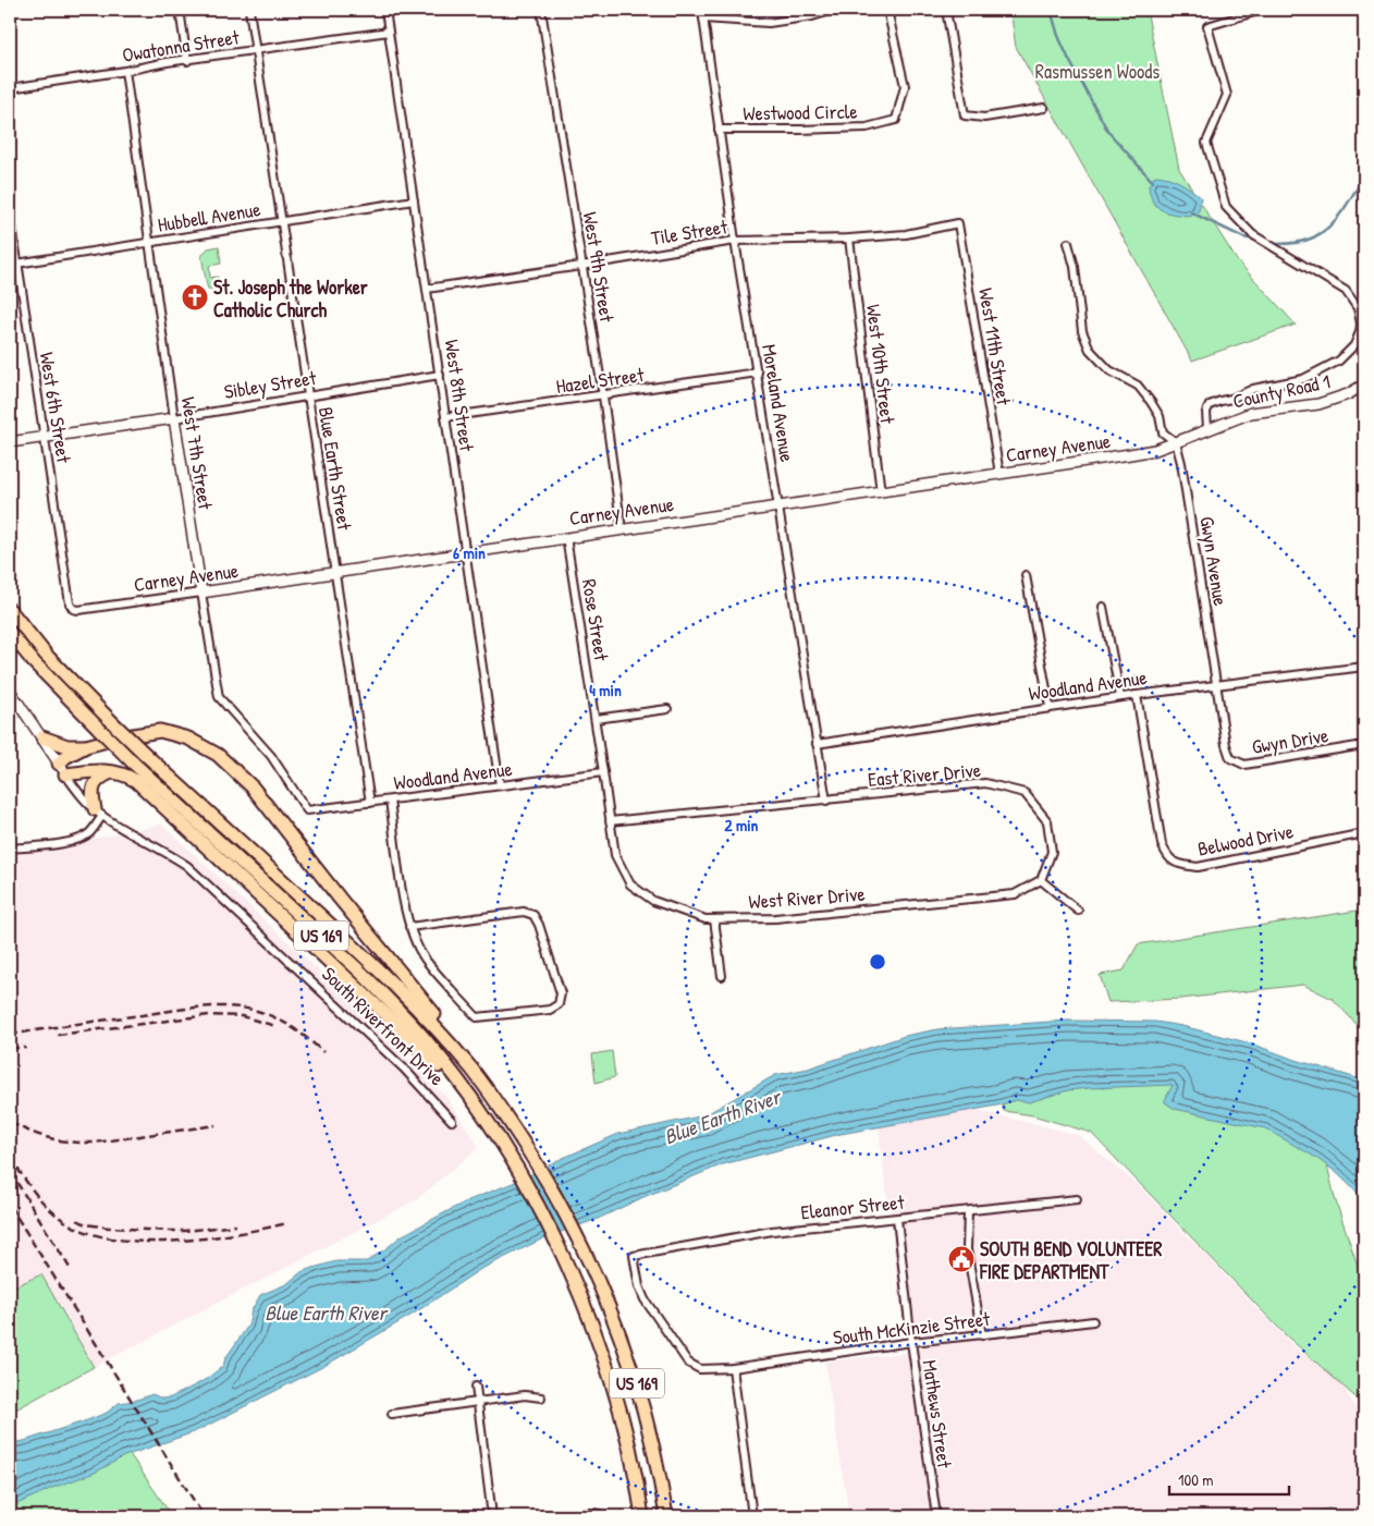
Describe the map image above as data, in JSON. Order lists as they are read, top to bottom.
{
  "streets": {
    "highway": ["US 169"],
    "main road": [
      "Sibley Street",
      "County Road 1",
      "Carney Avenue",
      "West 7th Street",
      "South Riverfront Drive"
    ],
    "street": [
      "Owatonna Street",
      "Westwood Circle",
      "Hubbell Avenue",
      "Tile Street",
      "West 9th Street",
      "West 11th Street",
      "West 10th Street",
      "Hazel Street",
      "West 8th Street",
      "Moreland Avenue",
      "West 6th Street",
      "Blue Earth Street",
      "Gwyn Avenue",
      "Rose Street",
      "Woodland Avenue",
      "Gwyn Drive",
      "East River Drive",
      "Belwood Drive",
      "West River Drive",
      "Eleanor Street",
      "South McKinzie Street",
      "Mathews Street"
    ]
  },
  "crossings": [
    ["Owatonna Street", "West 8th Street"],
    ["Owatonna Street", "West 7th Street"],
    ["Owatonna Street", "Blue Earth Street"],
    ["Westwood Circle", "Moreland Avenue"],
    ["Hubbell Avenue", "West 8th Street"],
    ["Hubbell Avenue", "West 6th Street"],
    ["Hubbell Avenue", "West 7th Street"],
    ["Hubbell Avenue", "Blue Earth Street"],
    ["Tile Street", "West 9th Street"],
    ["Tile Street", "West 11th Street"],
    ["Tile Street", "West 10th Street"],
    ["Tile Street", "West 8th Street"],
    ["Tile Street", "Moreland Avenue"],
    ["West 9th Street", "Hazel Street"],
    ["West 9th Street", "Carney Avenue"],
    ["West 11th Street", "Carney Avenue"],
    ["West 10th Street", "Carney Avenue"],
    ["Hazel Street", "West 8th Street"],
    ["Hazel Street", "Moreland Avenue"],
    ["Sibley Street", "West 8th Street"],
    ["Sibley Street", "West 6th Street"],
    ["Sibley Street", "West 7th Street"],
    ["Sibley Street", "Blue Earth Street"],
    ["County Road 1", "Carney Avenue"],
    ["County Road 1", "Gwyn Avenue"],
    ["West 8th Street", "Carney Avenue"],
    ["West 8th Street", "Woodland Avenue"],
    ["Moreland Avenue", "Carney Avenue"],
    ["Moreland Avenue", "Woodland Avenue"],
    ["Moreland Avenue", "East River Drive"],
    ["West 6th Street", "Carney Avenue"],
    ["Carney Avenue", "West 7th Street"],
    ["Carney Avenue", "Blue Earth Street"],
    ["Carney Avenue", "Gwyn Avenue"],
    ["Carney Avenue", "Rose Street"],
    ["West 7th Street", "Woodland Avenue"],
    ["Blue Earth Street", "Woodland Avenue"],
    ["Gwyn Avenue", "Woodland Avenue"],
    ["Gwyn Avenue", "Gwyn Drive"],
    ["Rose Street", "Woodland Avenue"],
    ["Rose Street", "West River Drive"],
    ["Woodland Avenue", "Gwyn Drive"],
    ["Woodland Avenue", "Belwood Drive"],
    ["Woodland Avenue", "West River Drive"],
    ["East River Drive", "West River Drive"],
    ["Eleanor Street", "South McKinzie Street"],
    ["Eleanor Street", "Mathews Street"],
    ["South McKinzie Street", "Mathews Street"]
  ],
  "water": ["Blue Earth River"],
  "parks": ["Rasmussen Woods"],
  "places": {
    "church": ["St. Joseph the Worker Catholic Church"],
    "public building": ["SOUTH BEND VOLUNTEER FIRE DEPARTMENT"]
  },
  "scale_bar": "100 m",
  "rings": ["6 min", "4 min", "2 min"]
}
